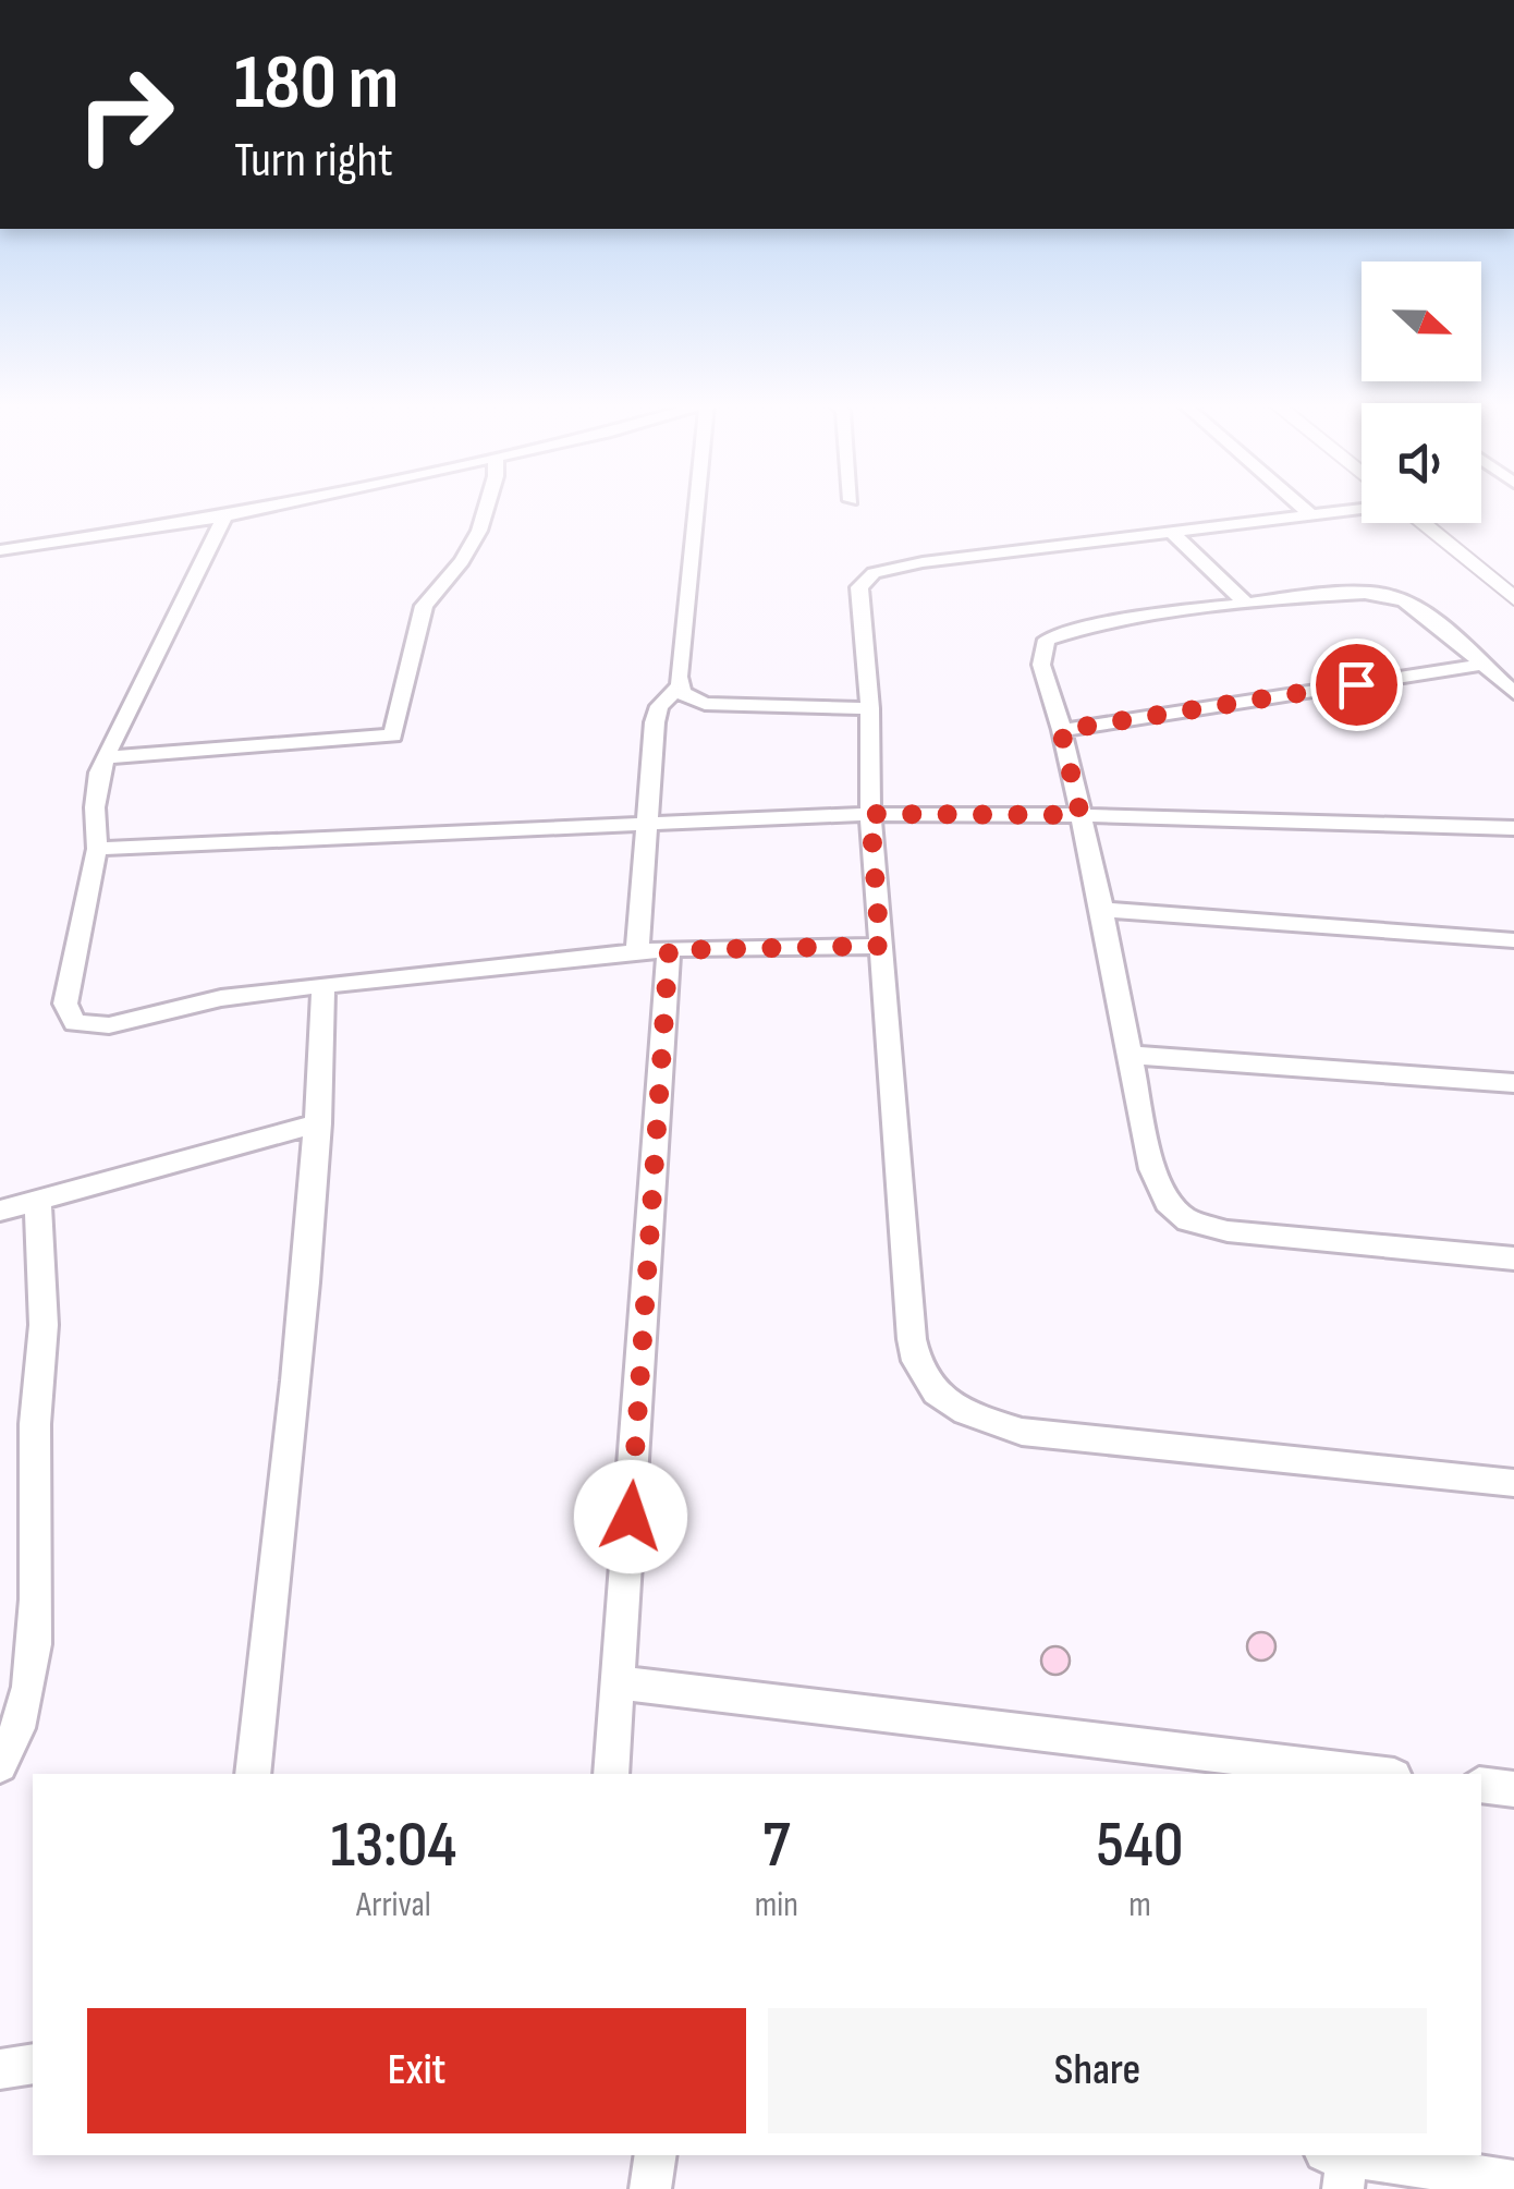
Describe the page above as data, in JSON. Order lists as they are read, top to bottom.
{
  "north": "right",
  "page": {
    "turn": ["180 m", "Turn right"],
    "eta": [
      "13:04",
      "Arrival",
      "7",
      "min",
      "540",
      "m"
    ],
    "buttons": ["Exit", "Share"]
  }
}
